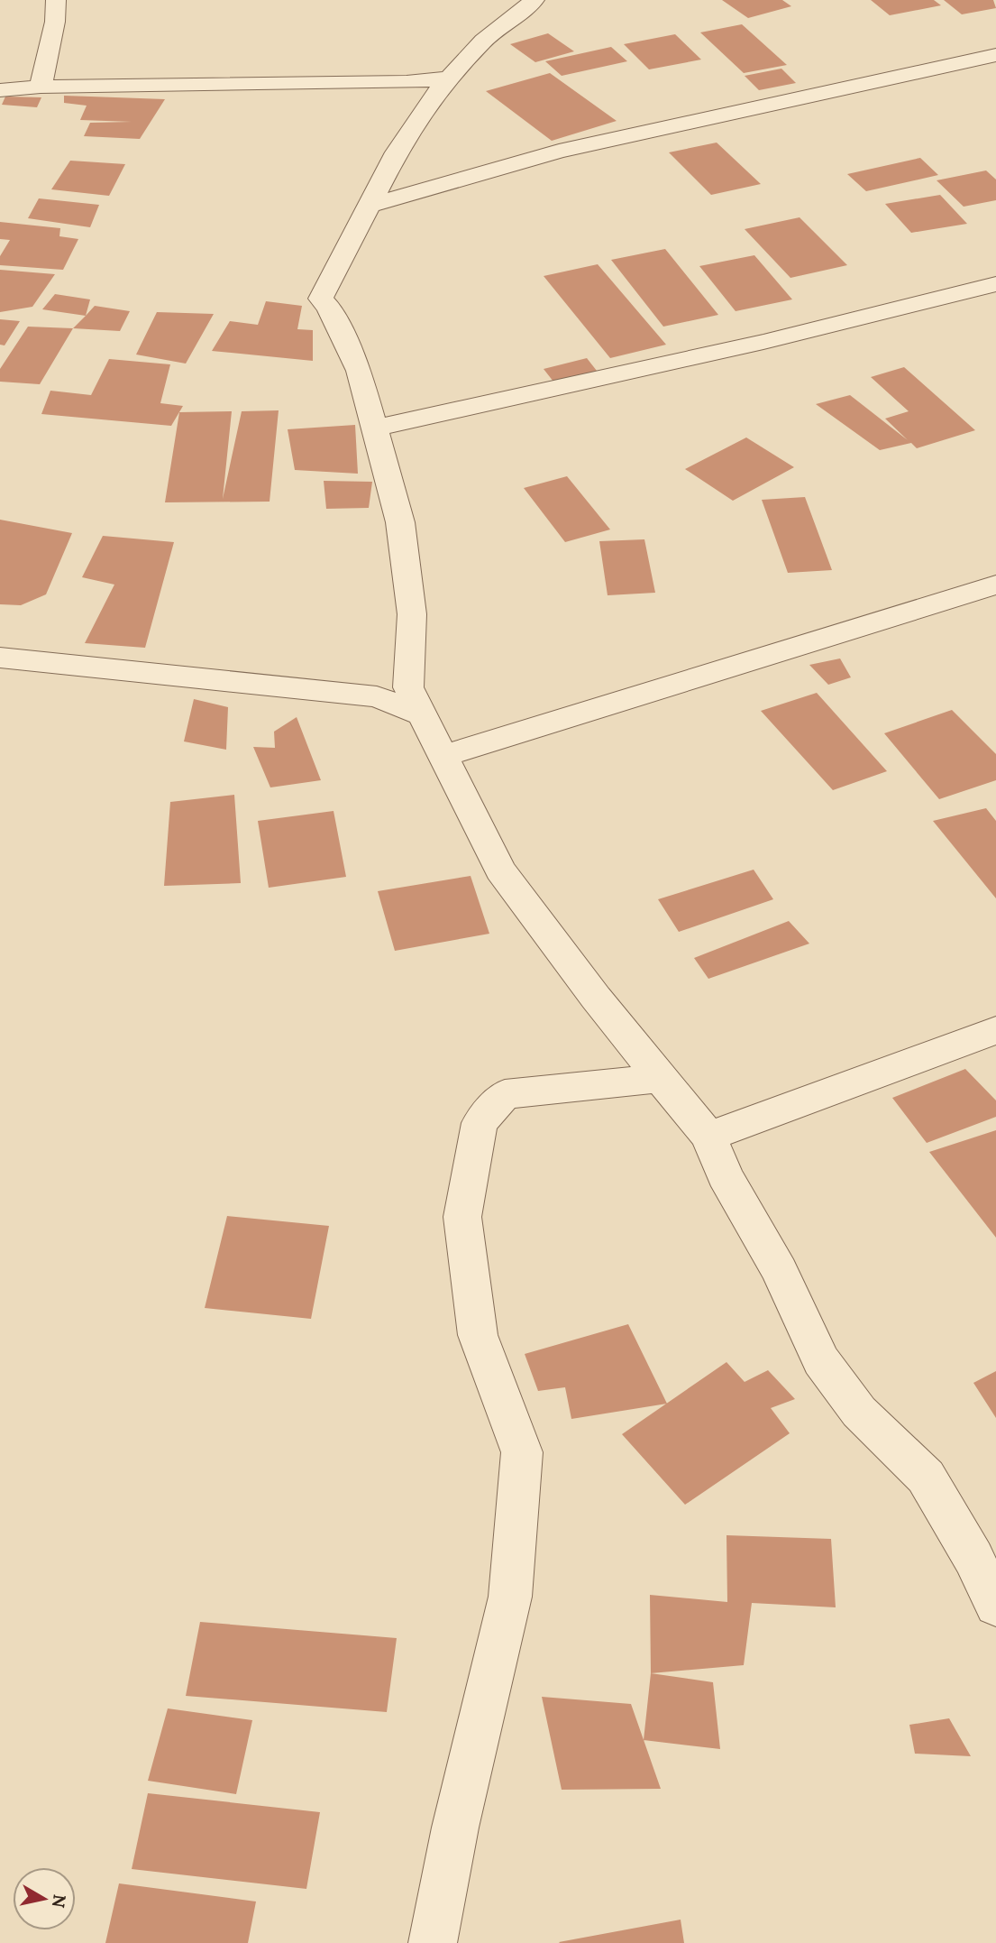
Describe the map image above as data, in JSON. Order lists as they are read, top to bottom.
{
  "north": "right"
}
